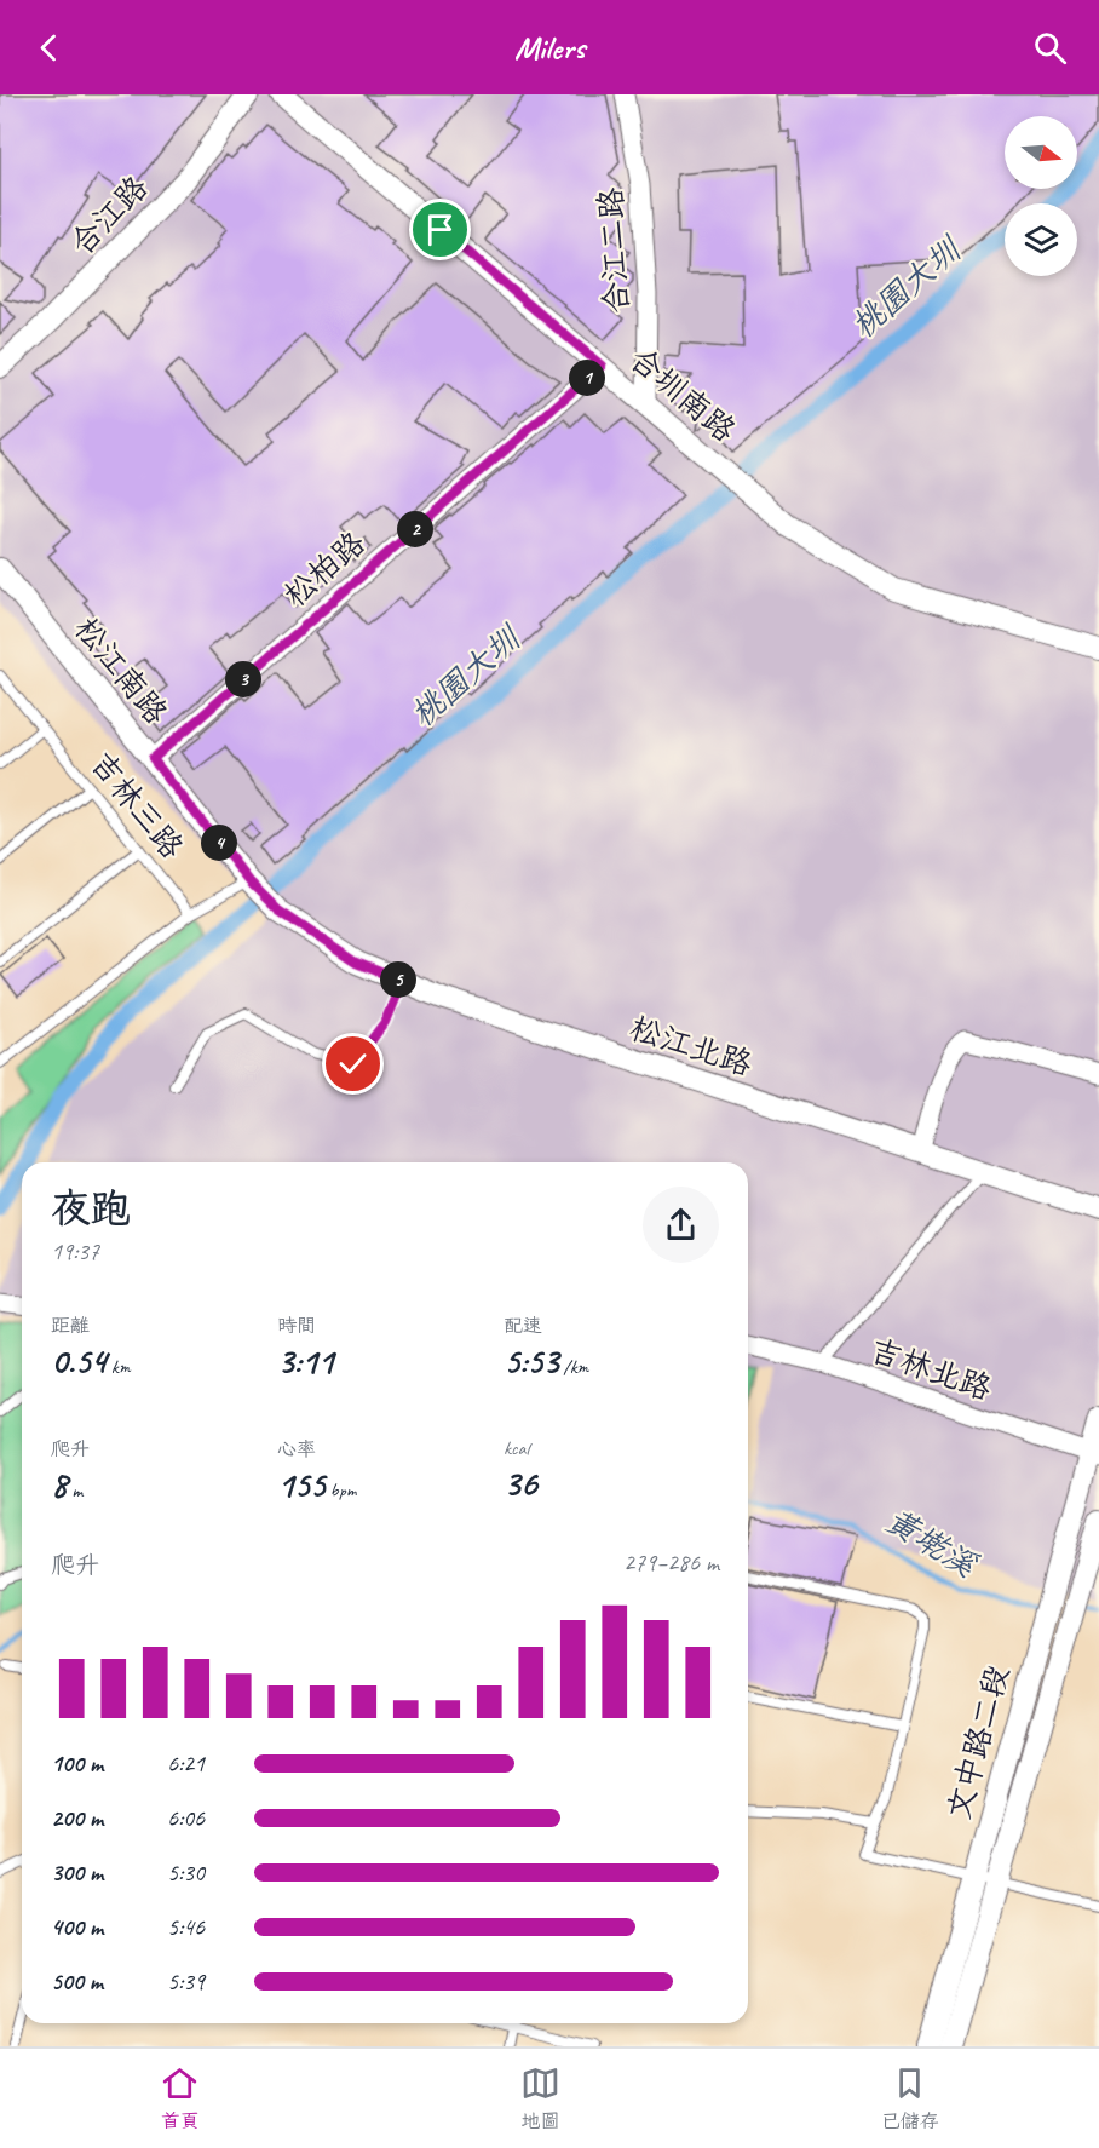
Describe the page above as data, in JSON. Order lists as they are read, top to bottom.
{
  "streets": {
    "street": [
      "合江路",
      "合江二路",
      "合圳南路",
      "松柏路",
      "松江南路",
      "松江北路",
      "吉林北路",
      "文中路二段"
    ],
    "lane": ["吉林三路"]
  },
  "crossings": [
    ["合江二路", "合圳南路"],
    ["合圳南路", "松柏路"],
    ["松柏路", "松江南路"],
    ["松江南路", "松江北路"],
    ["吉林北路", "文中路二段"]
  ],
  "water": ["桃園大圳", "黃墘溪"],
  "north": "right",
  "page": {
    "header": "Milers",
    "pins": [
      "1",
      "2",
      "3",
      "4",
      "5"
    ],
    "heading": ["夜跑", "19:37"],
    "stats": [
      ["距離", "0.54 km"],
      ["時間", "3:11"],
      ["配速", "5:53 /km"],
      ["爬升", "8 m"],
      ["心率", "155 bpm"],
      ["kcal", "36"]
    ],
    "chart": ["爬升", "279–286 m"],
    "list": [
      {
        "name": "100 m",
        "note": "6:21"
      },
      {
        "name": "200 m",
        "note": "6:06"
      },
      {
        "name": "300 m",
        "note": "5:30"
      },
      {
        "name": "400 m",
        "note": "5:46"
      },
      {
        "name": "500 m",
        "note": "5:39"
      }
    ],
    "tabs": ["首頁", "地圖", "已儲存"]
  }
}
